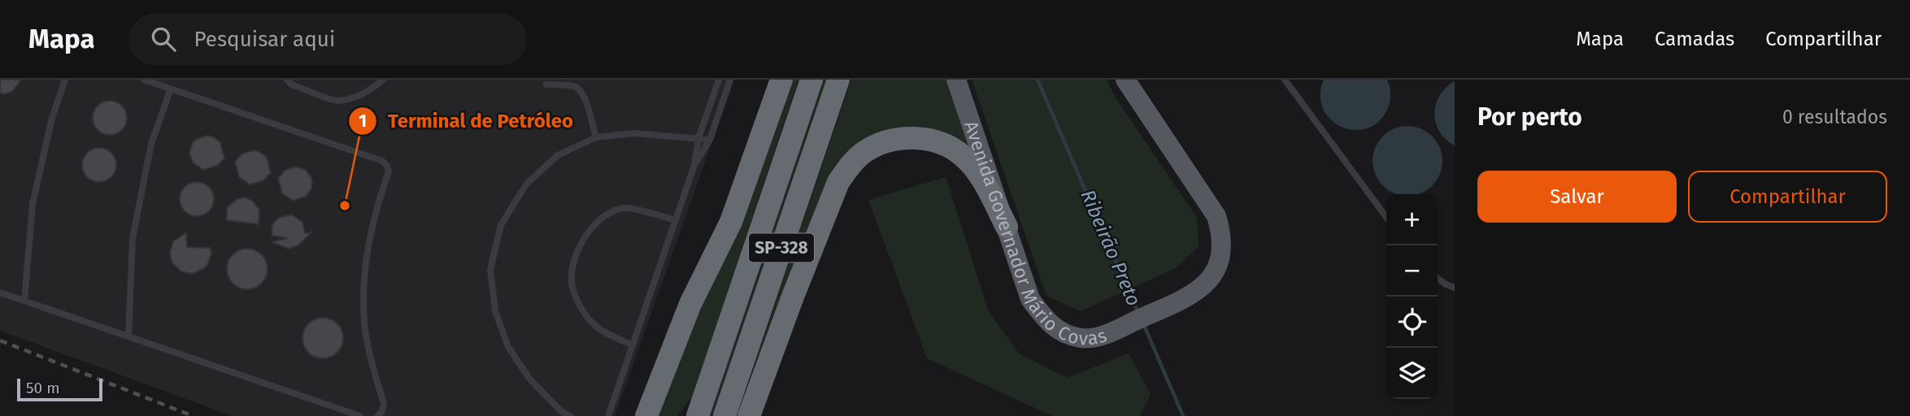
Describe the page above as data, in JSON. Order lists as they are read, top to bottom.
{
  "streets": {
    "highway": ["SP-328"],
    "main road": ["Avenida Governador Mário Covas"]
  },
  "water": ["Ribeirão Preto"],
  "places": ["Terminal de Petróleo"],
  "scale_bar": "50 m",
  "page": {
    "header": "Mapa",
    "search": "Pesquisar aqui",
    "nav": ["Mapa", "Camadas", "Compartilhar"],
    "heading": ["Por perto", "0 resultados"],
    "buttons": ["Salvar", "Compartilhar"],
    "map_buttons": ["+", "−"],
    "scale": "50 m"
  }
}
